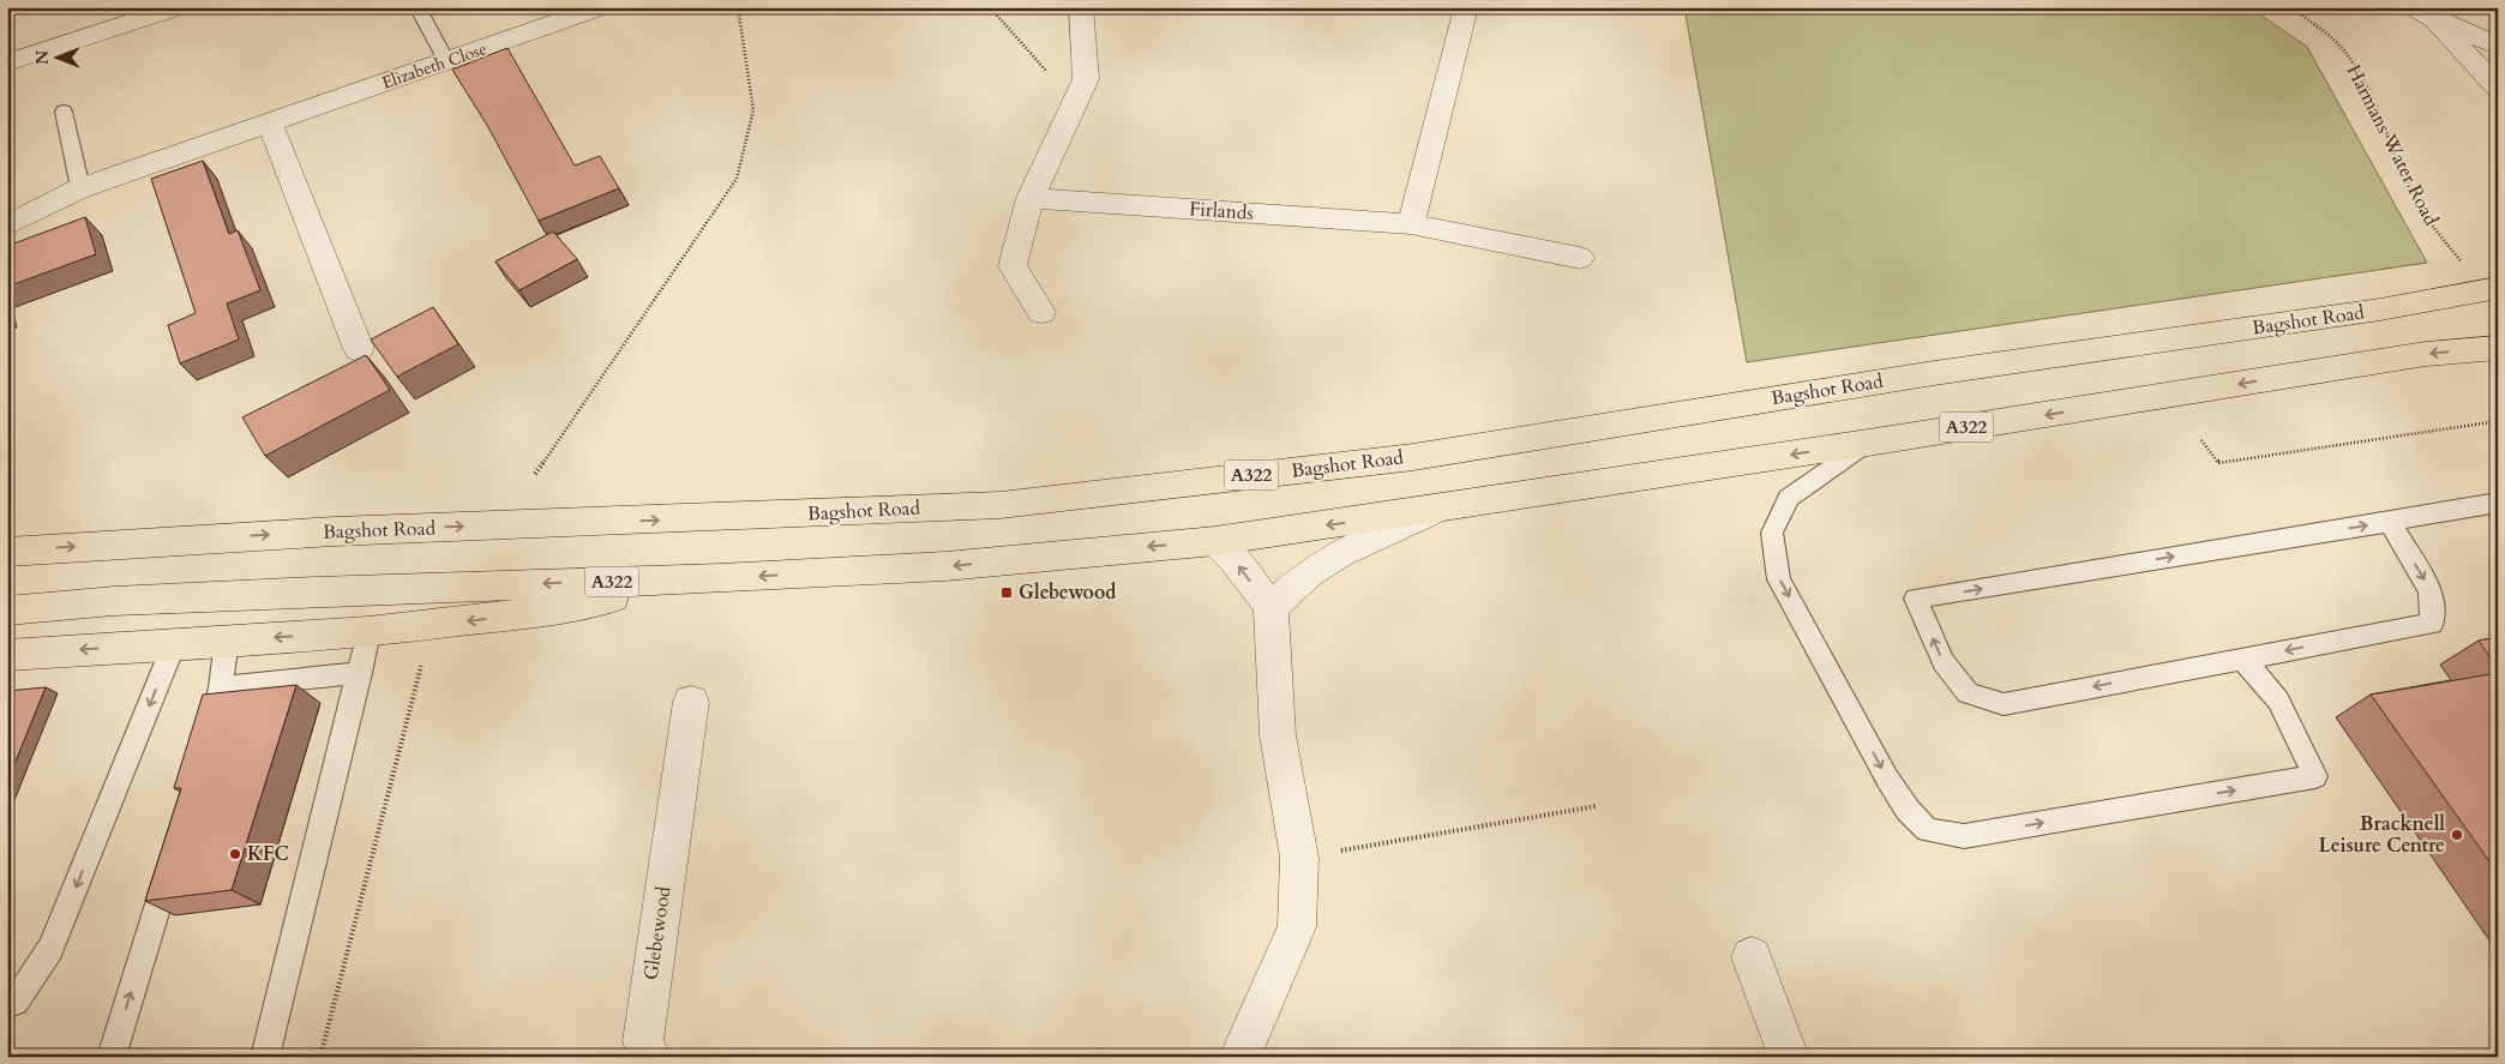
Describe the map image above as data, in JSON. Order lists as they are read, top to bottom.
{
  "streets": {
    "highway": ["Bagshot Road", "A322"],
    "street": ["Elizabeth Close", "Firlands", "Glebewood"],
    "path": ["Harmans Water Road"]
  },
  "places": {
    "transit": ["Glebewood"],
    "other": ["Bracknell Leisure Centre", "KFC"]
  },
  "north": "left"
}
